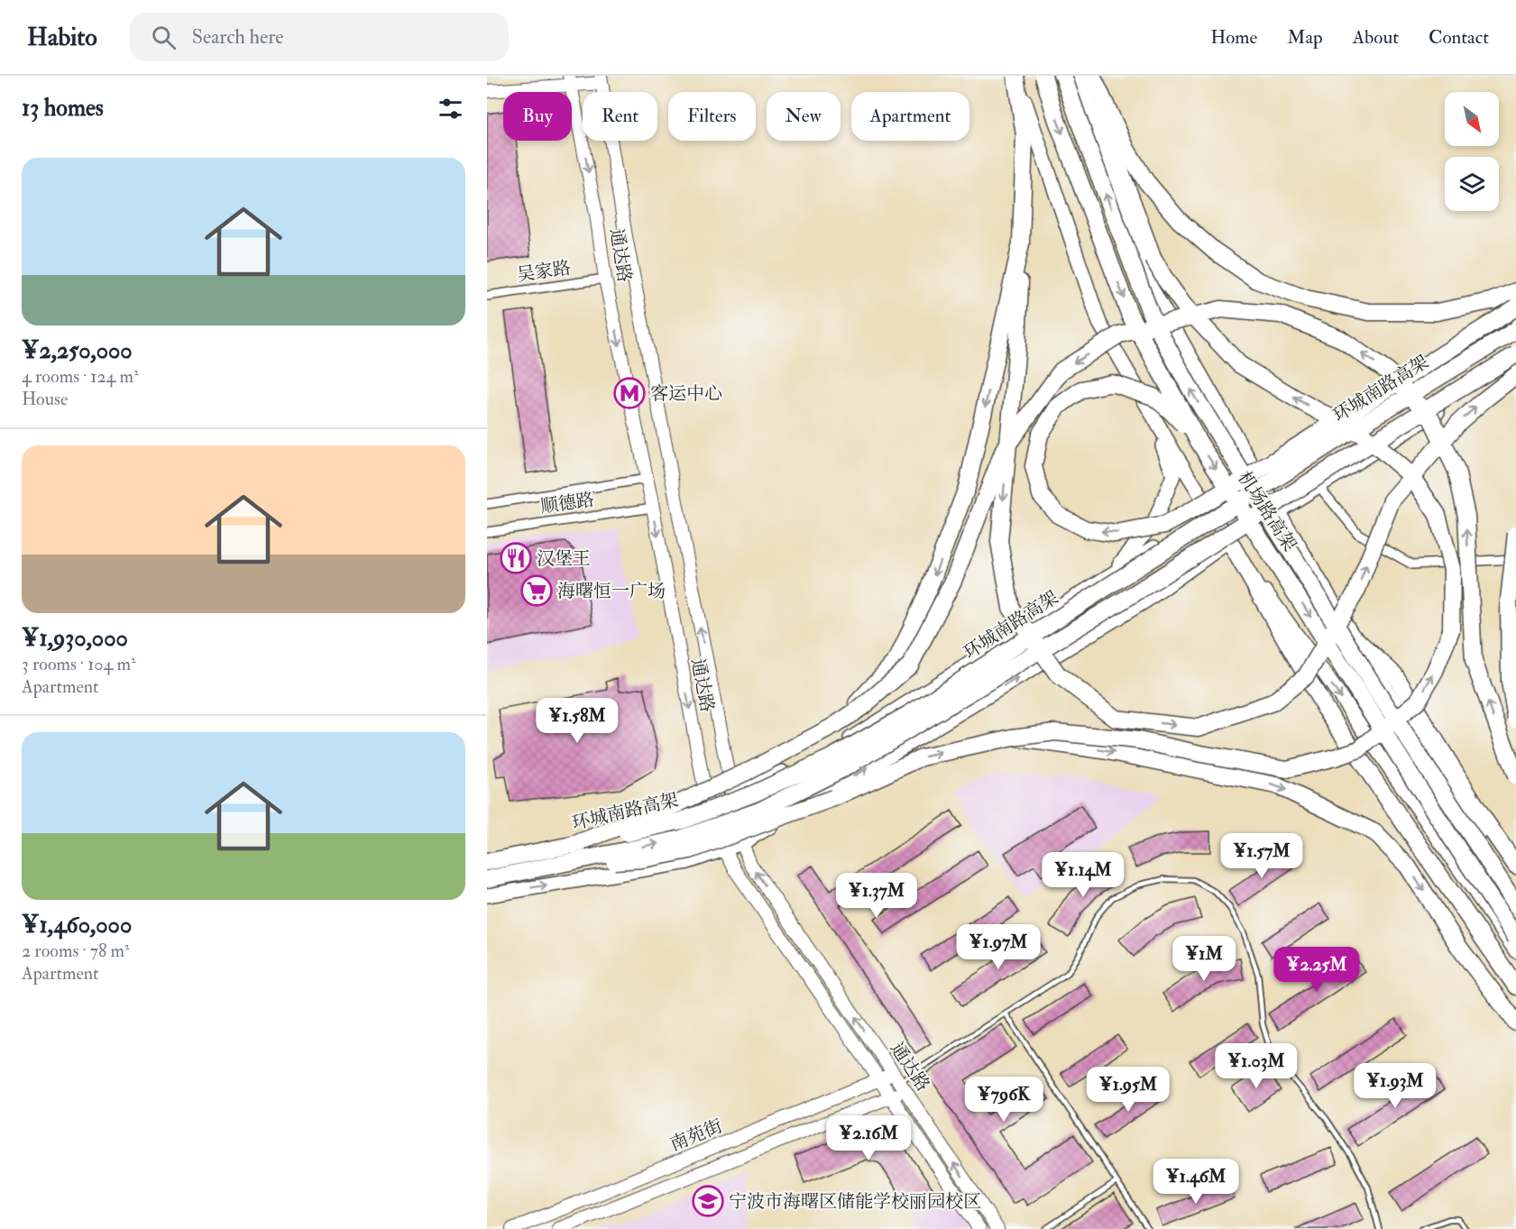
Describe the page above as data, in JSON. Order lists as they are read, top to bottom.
{
  "streets": {
    "highway": ["环城南路高架", "机场路高架"],
    "street": [
      "通达路",
      "吴家路",
      "顺德路",
      "南苑街"
    ]
  },
  "crossings": [
    ["通达路", "吴家路"],
    ["通达路", "顺德路"],
    ["通达路", "南苑街"]
  ],
  "places": {
    "metro station": ["客运中心"],
    "restaurant": ["汉堡王"],
    "supermarket": ["海曙恒一广场"],
    "school or university": ["宁波市海曙区储能学校丽园校区"]
  },
  "north": "bottom right",
  "page": {
    "header": "Habito",
    "search": "Search here",
    "nav": [
      "Home",
      "Map",
      "About",
      "Contact"
    ],
    "heading": "13 homes",
    "chip": [
      "Buy",
      "Rent",
      "Filters",
      "New",
      "Apartment"
    ],
    "list": [
      {
        "name": "¥2,250,000",
        "note": "4 rooms · 124 m² · House"
      },
      {
        "name": "¥1,930,000",
        "note": "3 rooms · 104 m² · Apartment"
      },
      {
        "name": "¥1,460,000",
        "note": "2 rooms · 78 m² · Apartment"
      }
    ],
    "price": [
      "¥1.58M",
      "¥1.57M",
      "¥1.14M",
      "¥1.37M",
      "¥1.97M",
      "¥1M",
      "¥2.25M",
      "¥1.03M",
      "¥1.93M",
      "¥1.95M",
      "¥796K",
      "¥2.16M",
      "¥1.46M"
    ]
  }
}
